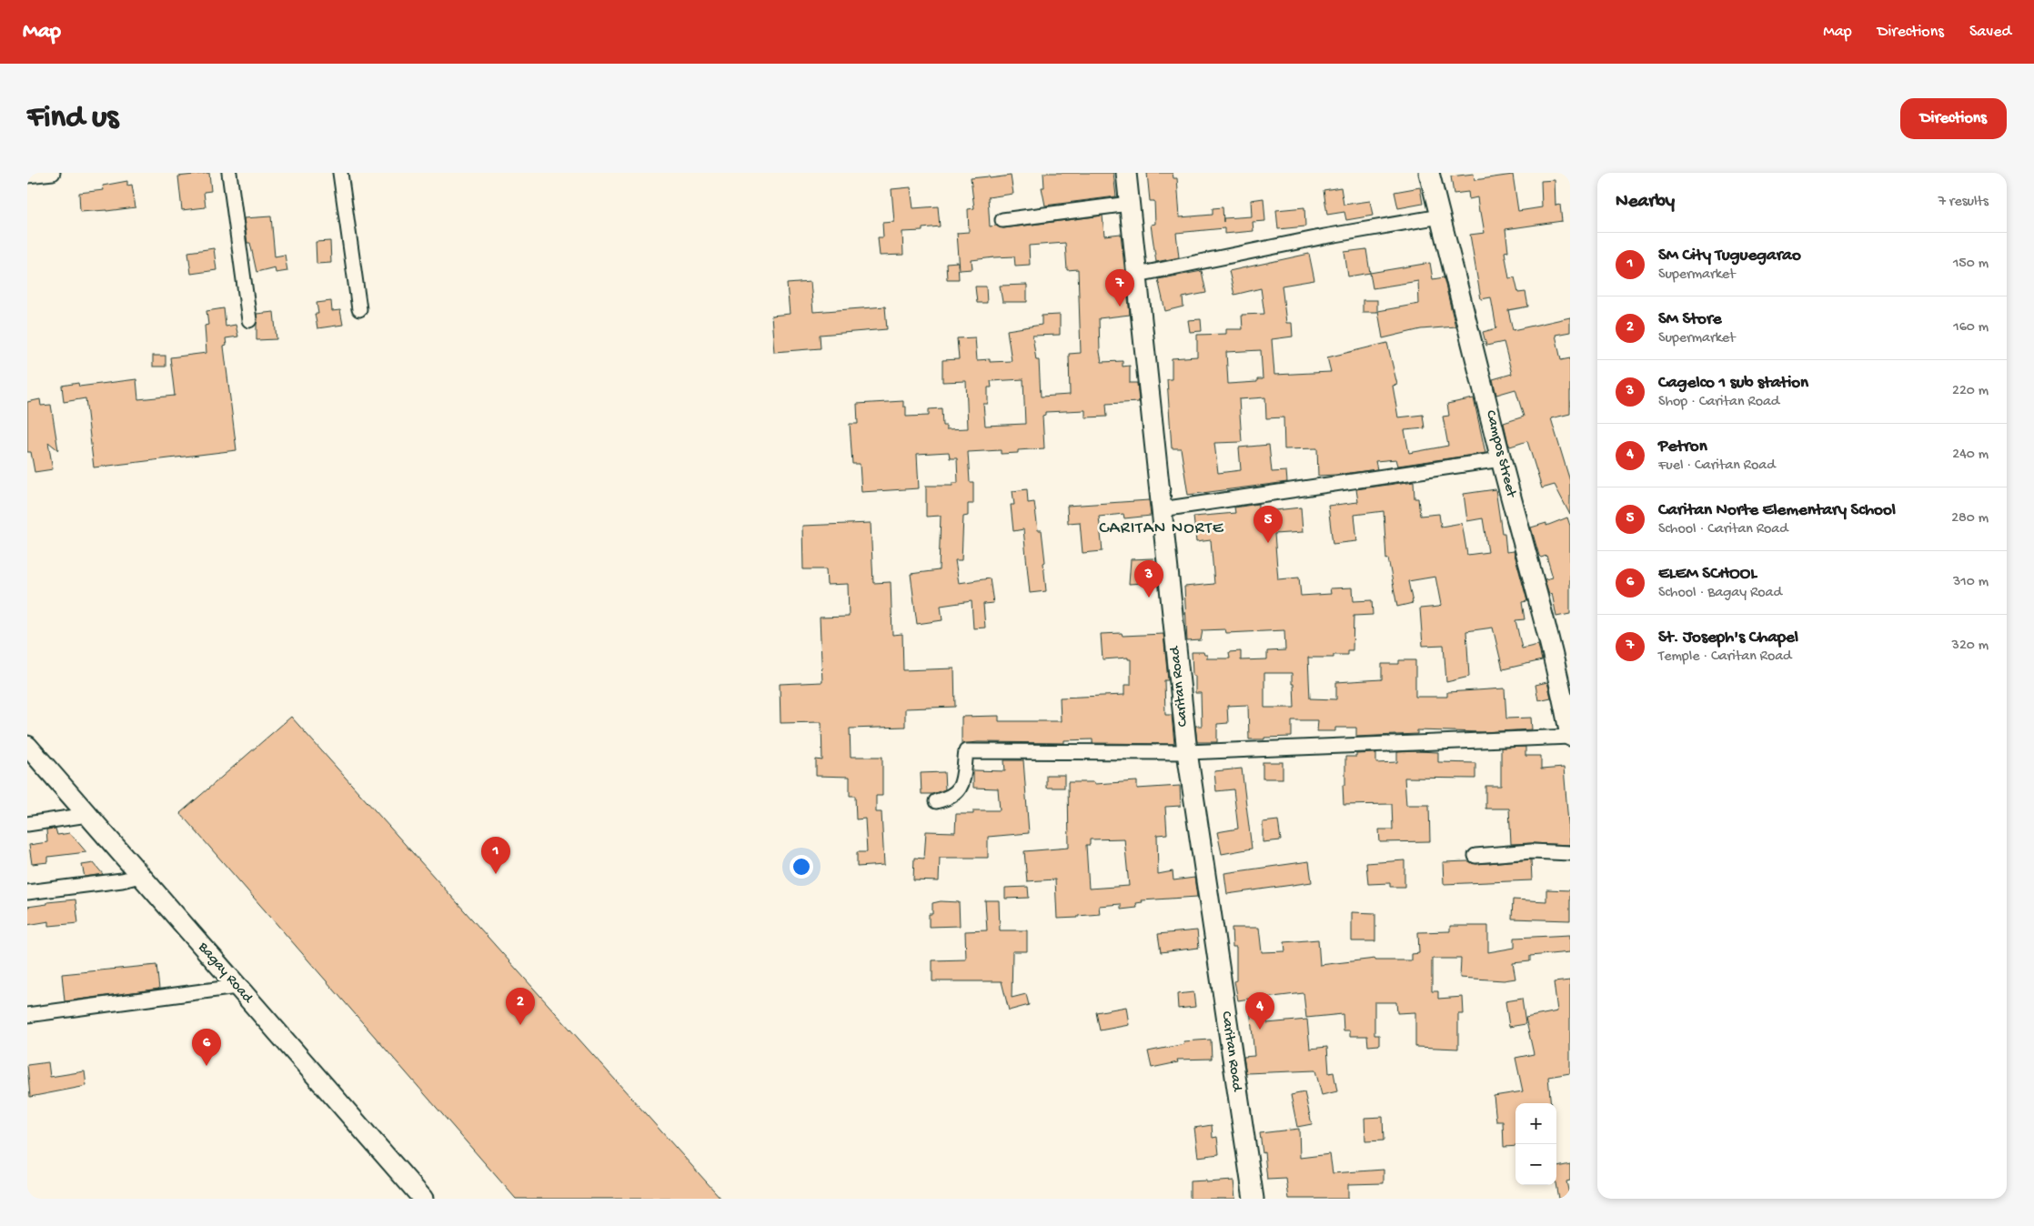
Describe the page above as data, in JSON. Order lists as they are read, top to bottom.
{
  "streets": {
    "street": ["Campos Street", "Caritan Road", "Bagay Road"]
  },
  "districts": ["CARITAN NORTE"],
  "page": {
    "header": "Map",
    "nav": ["Map", "Directions", "Saved"],
    "buttons": "Directions",
    "title": "Find us",
    "heading": ["Nearby", "7 results"],
    "list": [
      {
        "mark": "1",
        "name": "SM City Tuguegarao",
        "note": "Supermarket",
        "value": "150 m"
      },
      {
        "mark": "2",
        "name": "SM Store",
        "note": "Supermarket",
        "value": "160 m"
      },
      {
        "mark": "3",
        "name": "Cagelco 1 sub station",
        "note": "Shop · Caritan Road",
        "value": "220 m"
      },
      {
        "mark": "4",
        "name": "Petron",
        "note": "Fuel · Caritan Road",
        "value": "240 m"
      },
      {
        "mark": "5",
        "name": "Caritan Norte Elementary School",
        "note": "School · Caritan Road",
        "value": "280 m"
      },
      {
        "mark": "6",
        "name": "ELEM SCHOOL",
        "note": "School · Bagay Road",
        "value": "310 m"
      },
      {
        "mark": "7",
        "name": "St. Joseph's Chapel",
        "note": "Temple · Caritan Road",
        "value": "320 m"
      }
    ],
    "pins": [
      "7",
      "5",
      "3",
      "1",
      "2",
      "4",
      "6"
    ],
    "map_buttons": ["+", "−"]
  }
}
